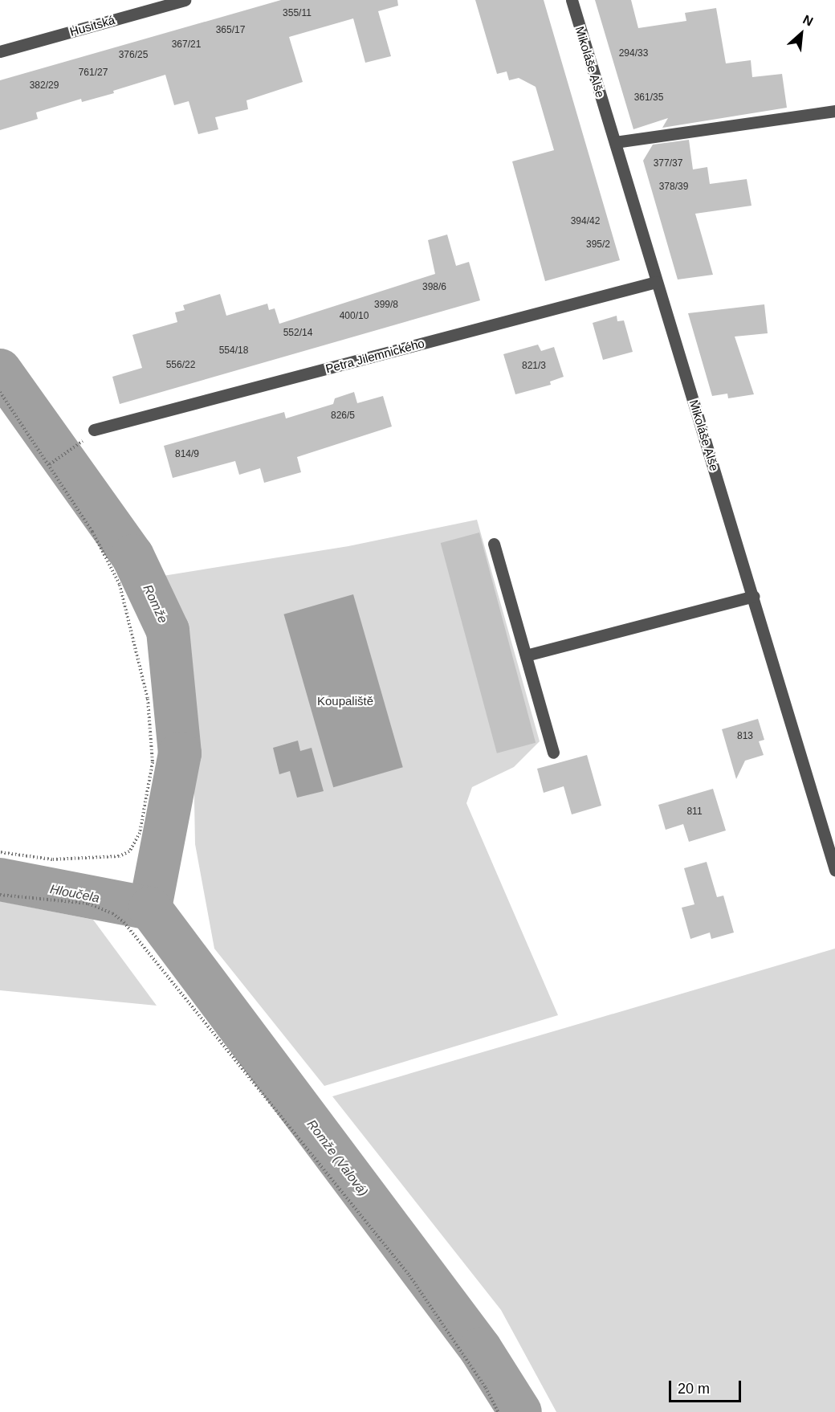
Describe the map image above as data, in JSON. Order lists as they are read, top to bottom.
{
  "streets": {
    "street": ["Husitská", "Mikoláše Alše", "Petra Jilemnického"]
  },
  "crossings": [
    ["Mikoláše Alše", "Petra Jilemnického"]
  ],
  "water": ["Romže", "Hloučela", "Romže (Valová)"],
  "parks": ["Koupaliště"],
  "house_numbers": [
    "355/11",
    "365/17",
    "367/21",
    "294/33",
    "376/25",
    "761/27",
    "382/29",
    "361/35",
    "377/37",
    "378/39",
    "394/42",
    "395/2",
    "398/6",
    "399/8",
    "400/10",
    "552/14",
    "554/18",
    "556/22",
    "821/3",
    "826/5",
    "814/9",
    "813",
    "811"
  ],
  "scale_bar": "20 m",
  "north": "top right"
}
